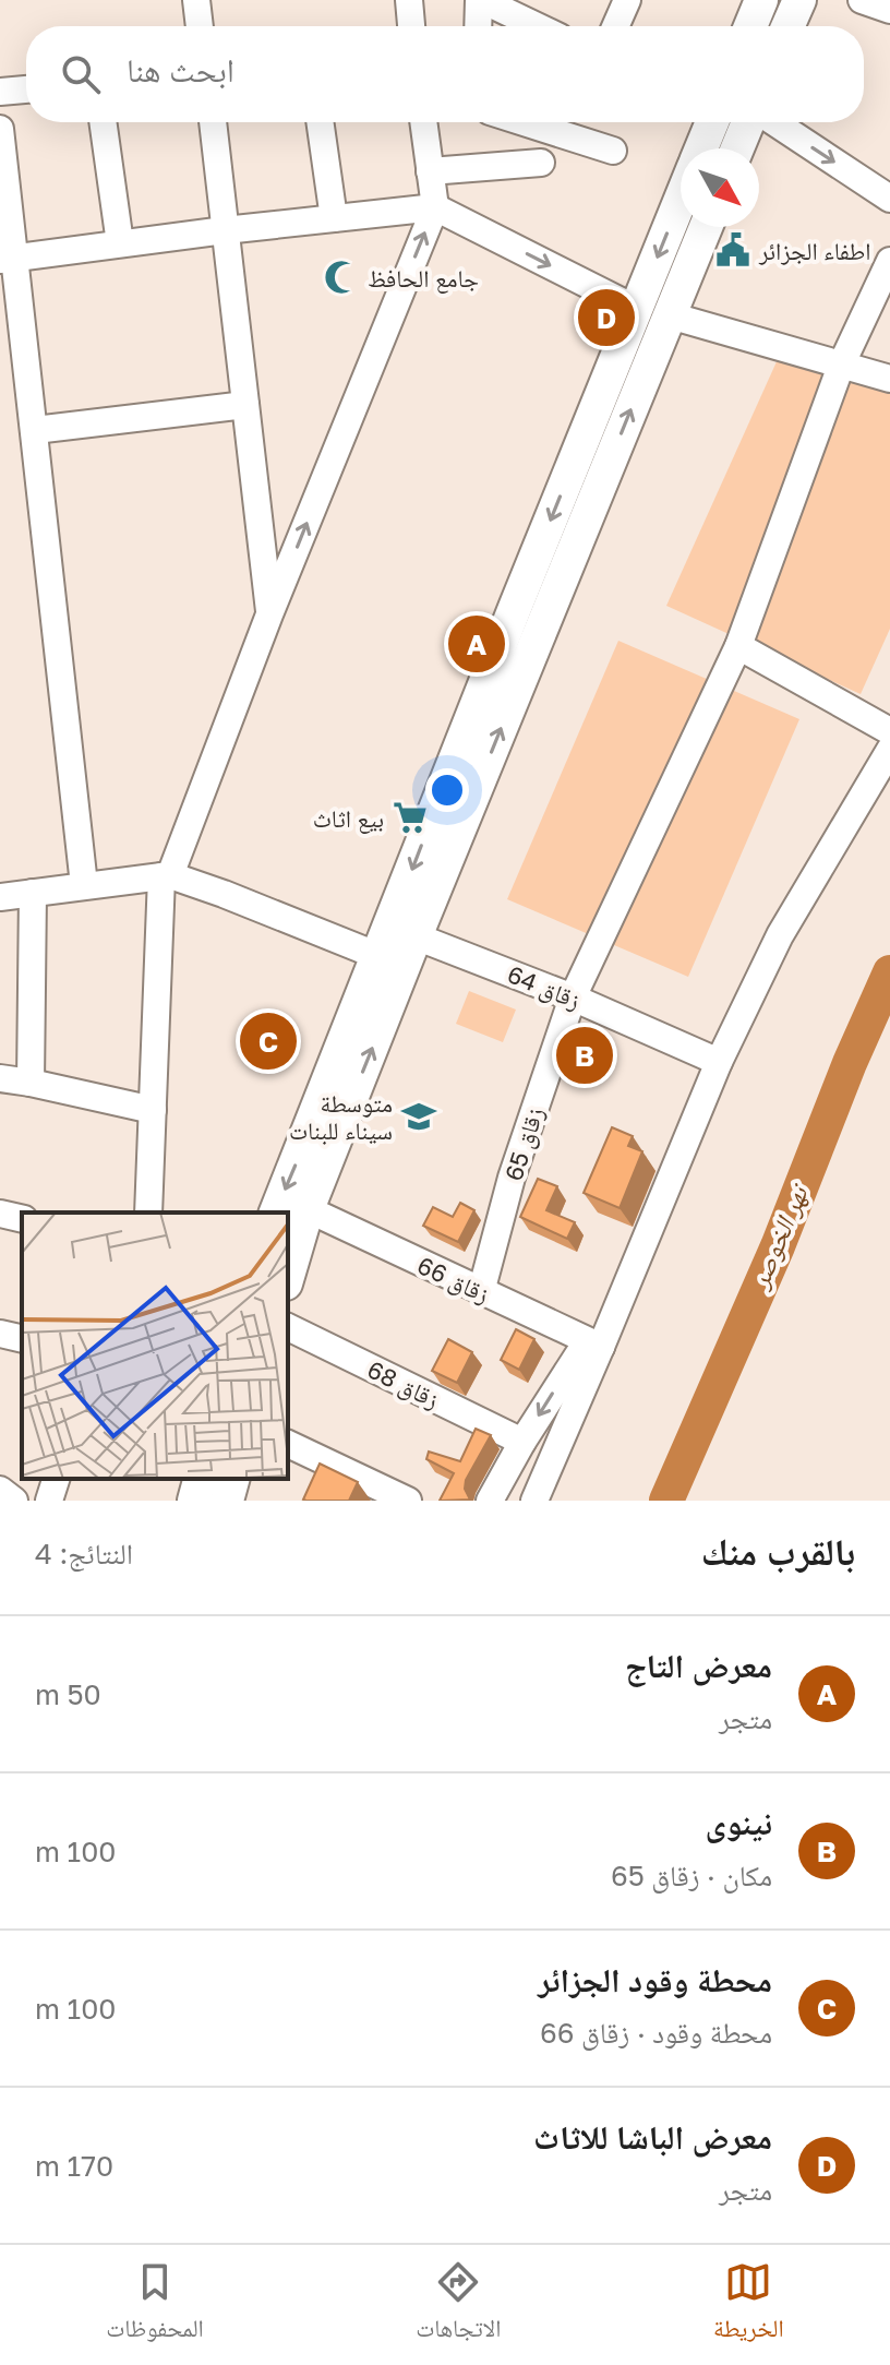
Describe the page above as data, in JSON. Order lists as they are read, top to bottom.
{
  "streets": {
    "street": [
      "زقاق 64",
      "زقاق 65",
      "زقاق 66",
      "زقاق 68"
    ]
  },
  "crossings": [
    ["زقاق 64", "زقاق 65"],
    ["زقاق 65", "زقاق 66"]
  ],
  "water": ["نهر الخوصر"],
  "places": {
    "public building": ["اطفاء الجزائر"],
    "mosque": ["جامع الحافظ"],
    "supermarket": ["بيع اثاث"],
    "school or university": ["متوسطة سيناء للبنات"]
  },
  "north": "bottom right",
  "page": {
    "search": "ابحث هنا",
    "pins": [
      "D",
      "A",
      "C",
      "B"
    ],
    "heading": ["بالقرب منك", "النتائج: 4"],
    "list": [
      {
        "mark": "A",
        "name": "معرض التاج",
        "note": "متجر",
        "value": "50 m"
      },
      {
        "mark": "B",
        "name": "نينوى",
        "note": "مكان · زقاق 65",
        "value": "100 m"
      },
      {
        "mark": "C",
        "name": "محطة وقود الجزائر",
        "note": "محطة وقود · زقاق 66",
        "value": "100 m"
      },
      {
        "mark": "D",
        "name": "معرض الباشا للاثاث",
        "note": "متجر",
        "value": "170 m"
      }
    ],
    "nav": ["الخريطة", "الاتجاهات", "المحفوظات"]
  }
}
